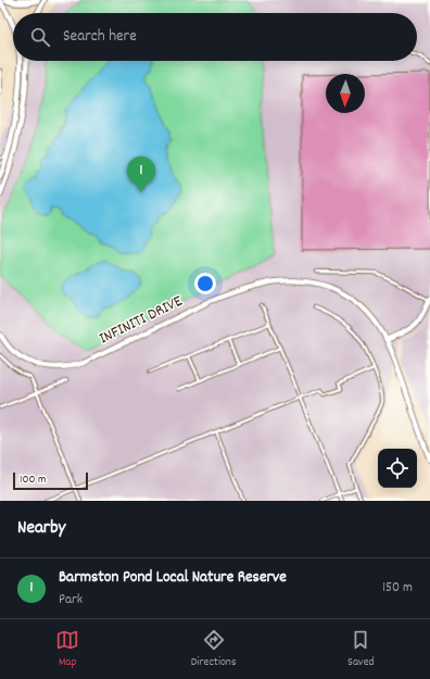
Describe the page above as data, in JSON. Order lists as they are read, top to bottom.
{
  "streets": {
    "street": ["INFINITI DRIVE"]
  },
  "scale_bar": "100 m",
  "north": "bottom",
  "page": {
    "search": "Search here",
    "pins": "1",
    "scale": "100 m",
    "heading": "Nearby",
    "list": [
      {
        "mark": "1",
        "name": "Barmston Pond Local Nature Reserve",
        "note": "Park",
        "value": "150 m"
      }
    ],
    "nav": ["Map", "Directions", "Saved"]
  }
}
